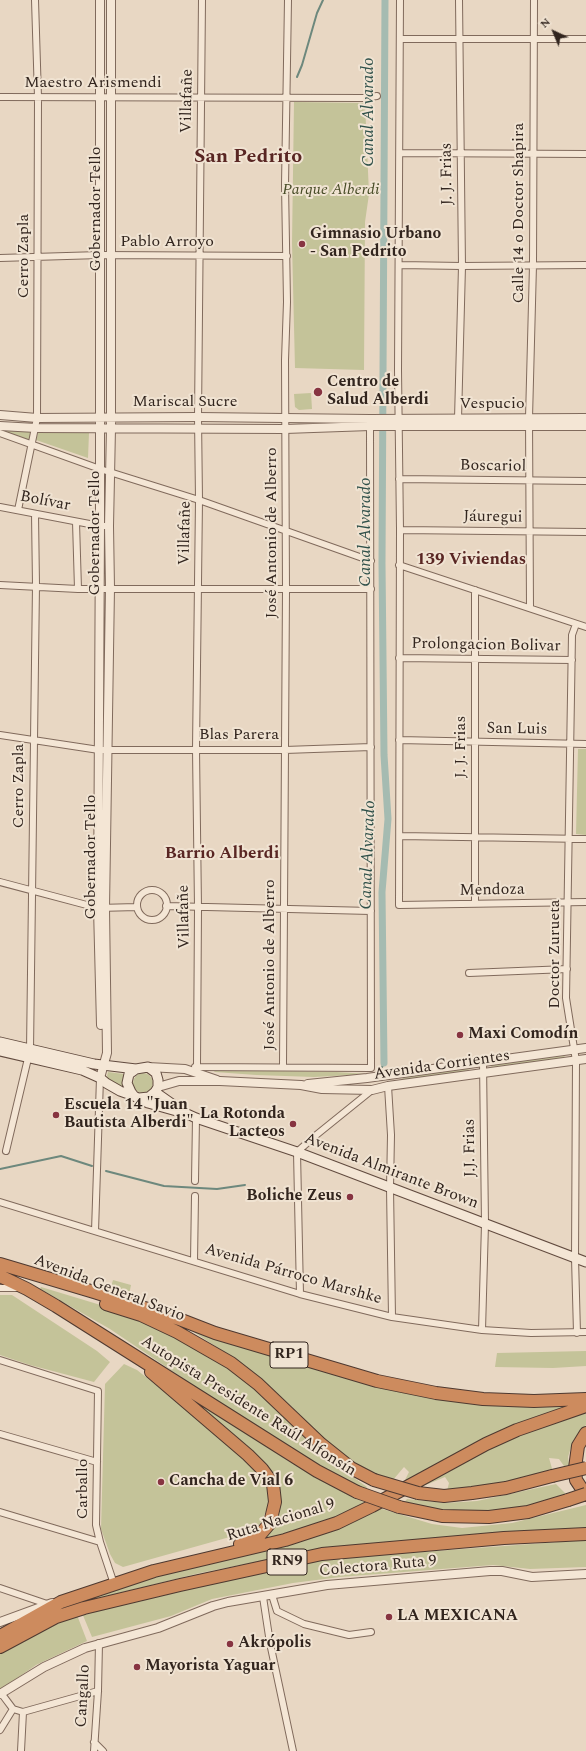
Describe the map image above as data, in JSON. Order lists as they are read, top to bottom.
{
  "streets": {
    "highway": [
      "Avenida General Savio",
      "RP1",
      "Autopista Presidente Raúl Alfonsín",
      "Ruta Nacional 9",
      "RN9"
    ],
    "main road": ["Avenida Almirante Brown"],
    "street": [
      "Maestro Arismendi",
      "Villafañe",
      "J. J. Frias",
      "Gobernador Tello",
      "Calle 14 o Doctor Shapira",
      "Pablo Arroyo",
      "Cerro Zapla",
      "Mariscal Sucre",
      "Vespucio",
      "Boscariol",
      "Bolívar",
      "Jáuregui",
      "José Antonio de Alberro",
      "Prolongacion Bolivar",
      "San Luis",
      "Blas Parera",
      "Mendoza",
      "Doctor Zurueta",
      "Avenida Corrientes",
      "J.J. Frias",
      "Avenida Párroco Marshke",
      "Carballo",
      "Colectora Ruta 9",
      "Cangallo"
    ]
  },
  "crossings": [
    ["Maestro Arismendi", "Villafañe"],
    ["Maestro Arismendi", "Gobernador Tello"],
    ["Maestro Arismendi", "Cerro Zapla"],
    ["Maestro Arismendi", "José Antonio de Alberro"],
    ["Villafañe", "Pablo Arroyo"],
    ["Villafañe", "Mariscal Sucre"],
    ["Villafañe", "Blas Parera"],
    ["J. J. Frias", "Vespucio"],
    ["J. J. Frias", "Prolongacion Bolivar"],
    ["J. J. Frias", "San Luis"],
    ["J. J. Frias", "Mendoza"],
    ["Gobernador Tello", "Pablo Arroyo"],
    ["Gobernador Tello", "Mariscal Sucre"],
    ["Gobernador Tello", "Bolívar"],
    ["Gobernador Tello", "Blas Parera"],
    ["Gobernador Tello", "Avenida Párroco Marshke"],
    ["Calle 14 o Doctor Shapira", "Vespucio"],
    ["Calle 14 o Doctor Shapira", "Boscariol"],
    ["Calle 14 o Doctor Shapira", "Jáuregui"],
    ["Pablo Arroyo", "Cerro Zapla"],
    ["Pablo Arroyo", "José Antonio de Alberro"],
    ["Cerro Zapla", "Mariscal Sucre"],
    ["Cerro Zapla", "Bolívar"],
    ["Cerro Zapla", "Blas Parera"],
    ["Mariscal Sucre", "José Antonio de Alberro"],
    ["José Antonio de Alberro", "Blas Parera"],
    ["Prolongacion Bolivar", "Doctor Zurueta"],
    ["San Luis", "Doctor Zurueta"],
    ["Mendoza", "Doctor Zurueta"],
    ["Doctor Zurueta", "Avenida Corrientes"],
    ["Doctor Zurueta", "Avenida Almirante Brown"],
    ["Doctor Zurueta", "Avenida Párroco Marshke"],
    ["Avenida Corrientes", "J.J. Frias"],
    ["J.J. Frias", "Avenida Almirante Brown"],
    ["J.J. Frias", "Avenida Párroco Marshke"],
    ["Avenida General Savio", "RP1"],
    ["Avenida General Savio", "Autopista Presidente Raúl Alfonsín"],
    ["Carballo", "Ruta Nacional 9"],
    ["Colectora Ruta 9", "Cangallo"]
  ],
  "districts": ["San Pedrito", "139 Viviendas", "Barrio Alberdi"],
  "water": ["Canal Alvarado"],
  "parks": ["Parque Alberdi"],
  "places": [
    "Gimnasio Urbano - San Pedrito",
    "Centro de Salud Alberdi",
    "Maxi Comodín",
    "Escuela 14 \"Juan Bautista Alberdi\"",
    "La Rotonda Lacteos",
    "Boliche Zeus",
    "Cancha de Vial 6",
    "LA MEXICANA",
    "Akrópolis",
    "Mayorista Yaguar"
  ],
  "north": "top left"
}
